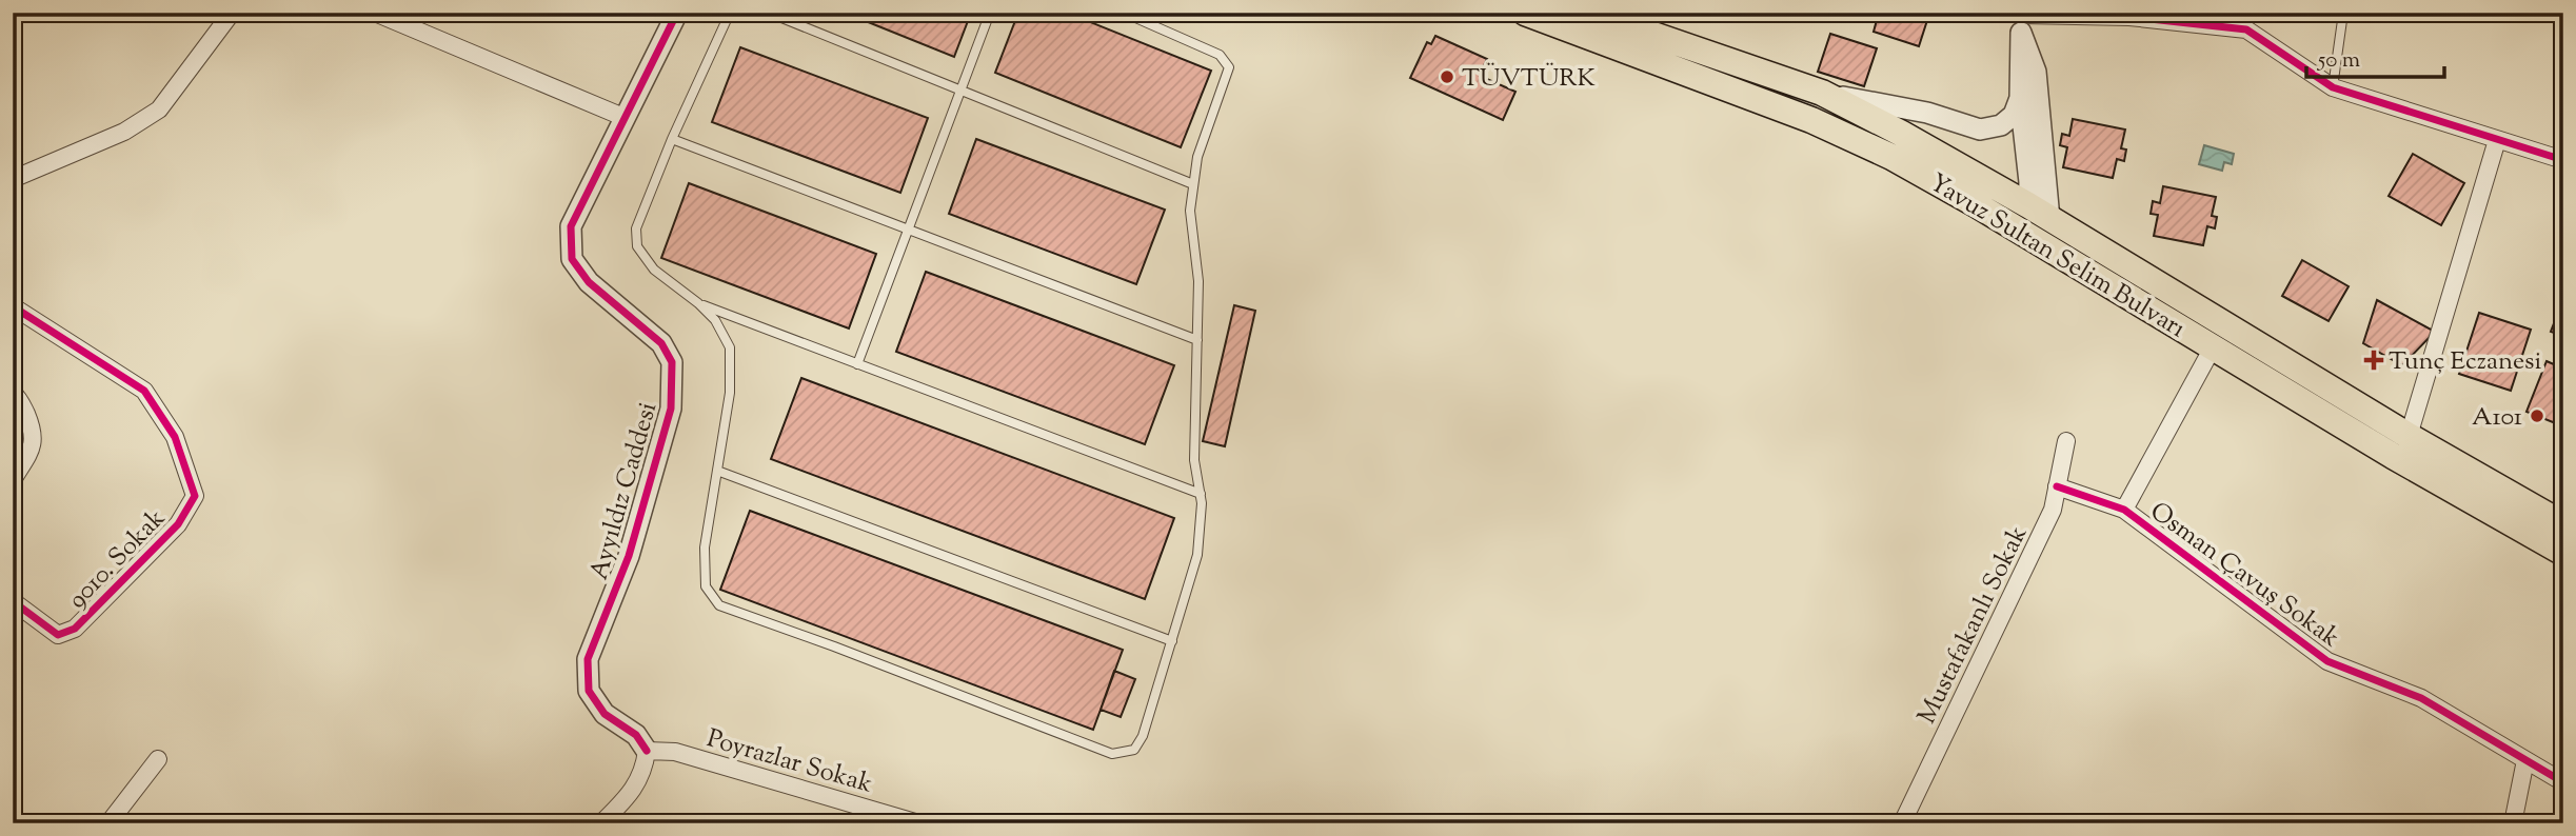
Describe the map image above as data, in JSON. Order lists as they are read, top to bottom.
{
  "streets": {
    "main road": ["Yavuz Sultan Selim Bulvarı"],
    "street": [
      "Ayyıldız Caddesi",
      "9010. Sokak",
      "Osman Çavuş Sokak",
      "Mustafakanlı Sokak",
      "Poyrazlar Sokak"
    ]
  },
  "crossings": [
    ["Ayyıldız Caddesi", "Poyrazlar Sokak"],
    ["Osman Çavuş Sokak", "Mustafakanlı Sokak"]
  ],
  "places": {
    "other": ["TÜVTÜRK", "A101"],
    "health": ["Tunç Eczanesi"]
  },
  "scale_bar": "50 m"
}
